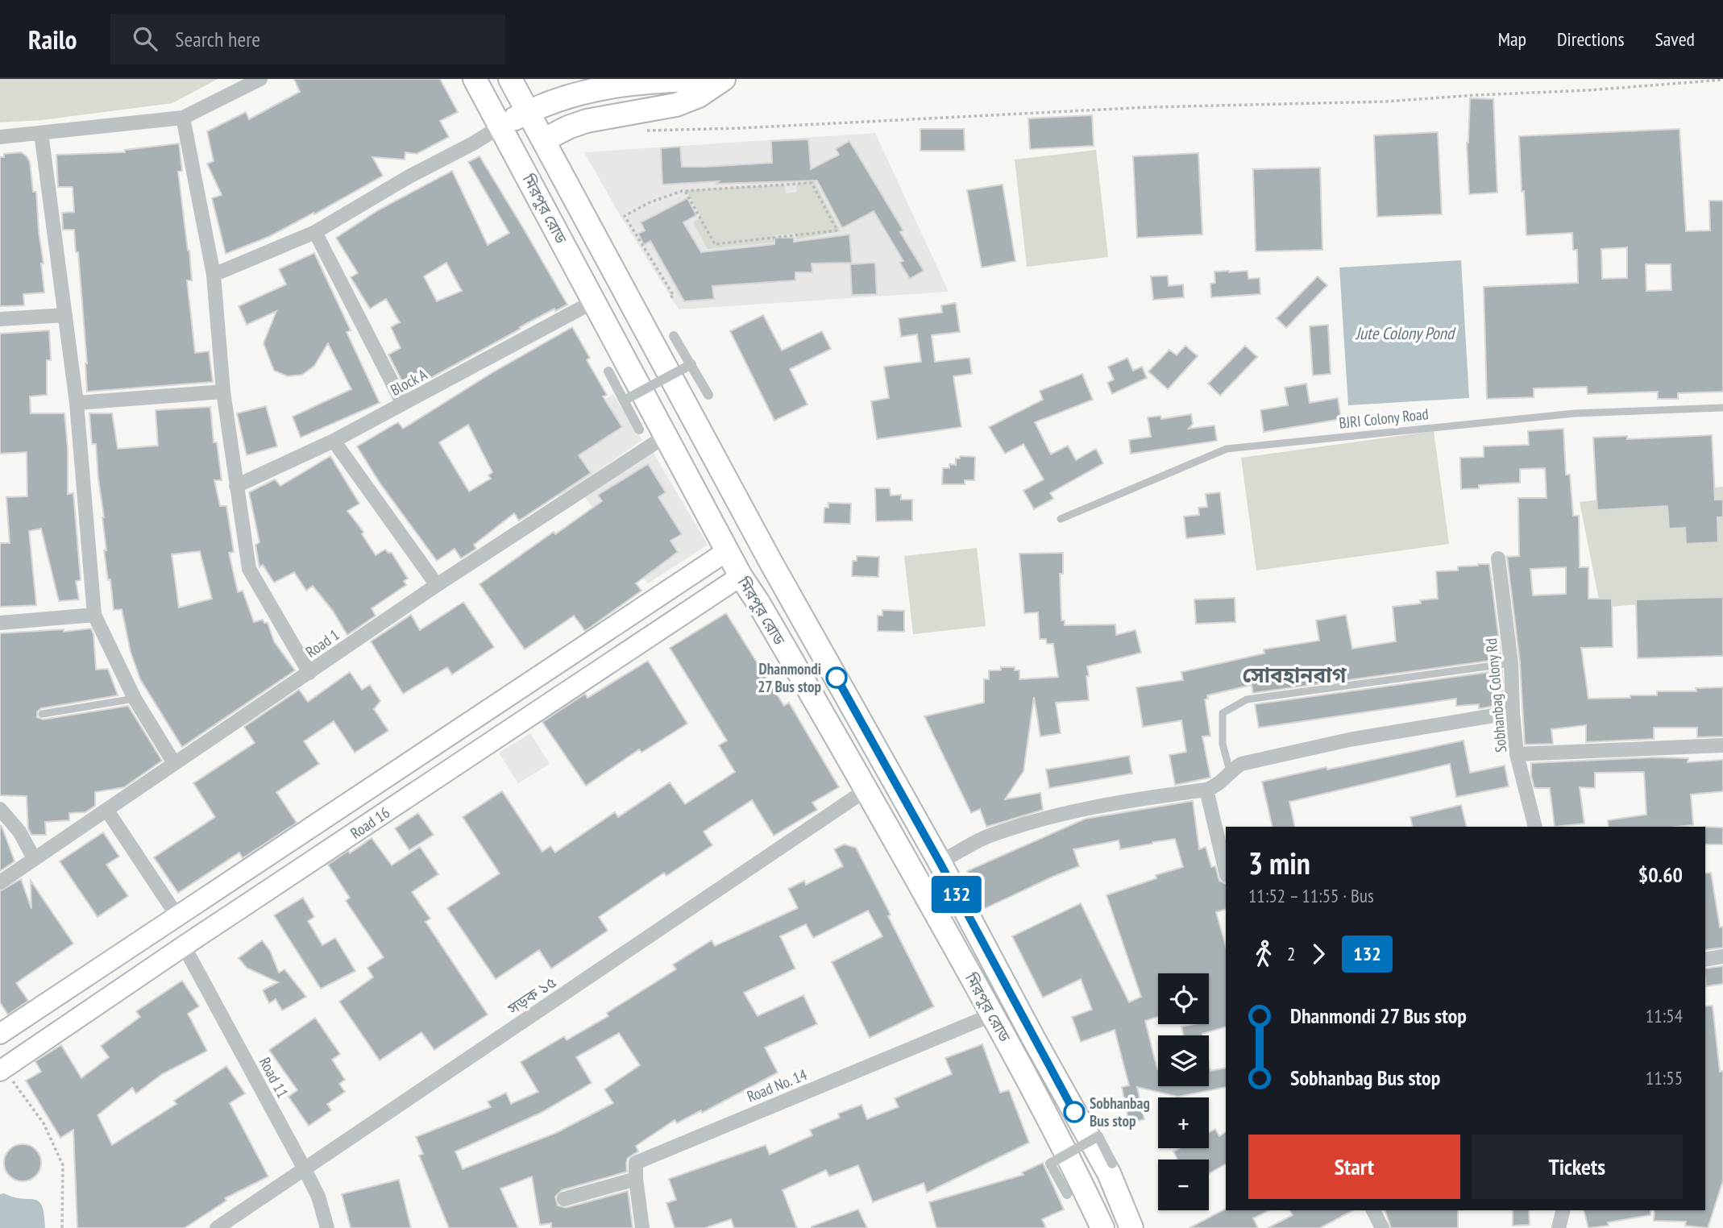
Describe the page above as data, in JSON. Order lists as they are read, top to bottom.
{
  "streets": {
    "highway": ["মিরপুর রোড"],
    "main road": ["Road 16"],
    "street": [
      "Block A",
      "Road 1",
      "Sobhanbag Colony Rd",
      "সড়ক ১৫",
      "Road 11",
      "Road No. 14"
    ],
    "lane": ["BJRI Colony Road"]
  },
  "crossings": [
    ["মিরপুর রোড", "Block A"],
    ["মিরপুর রোড", "Road 1"],
    ["মিরপুর রোড", "Road 16"],
    ["মিরপুর রোড", "সড়ক ১৫"],
    ["মিরপুর রোড", "Road No. 14"],
    ["Road 16", "Road 11"],
    ["সড়ক ১৫", "Road 11"]
  ],
  "districts": ["সোবহানবাগ"],
  "water": ["Jute Colony Pond"],
  "places": ["Dhanmondi 27 Bus stop", "Sobhanbag Bus stop"],
  "lines": ["bus line 132"],
  "page": {
    "header": "Railo",
    "search": "Search here",
    "nav": ["Map", "Directions", "Saved"],
    "on_map": "132",
    "heading": ["3 min", "11:52 – 11:55 · Bus", "$0.60"],
    "legs": ["2", "132"],
    "map_buttons": ["+", "−"],
    "list": [
      {
        "name": "Dhanmondi 27 Bus stop",
        "value": "11:54"
      },
      {
        "name": "Sobhanbag Bus stop",
        "value": "11:55"
      }
    ],
    "buttons": ["Start", "Tickets"]
  }
}
